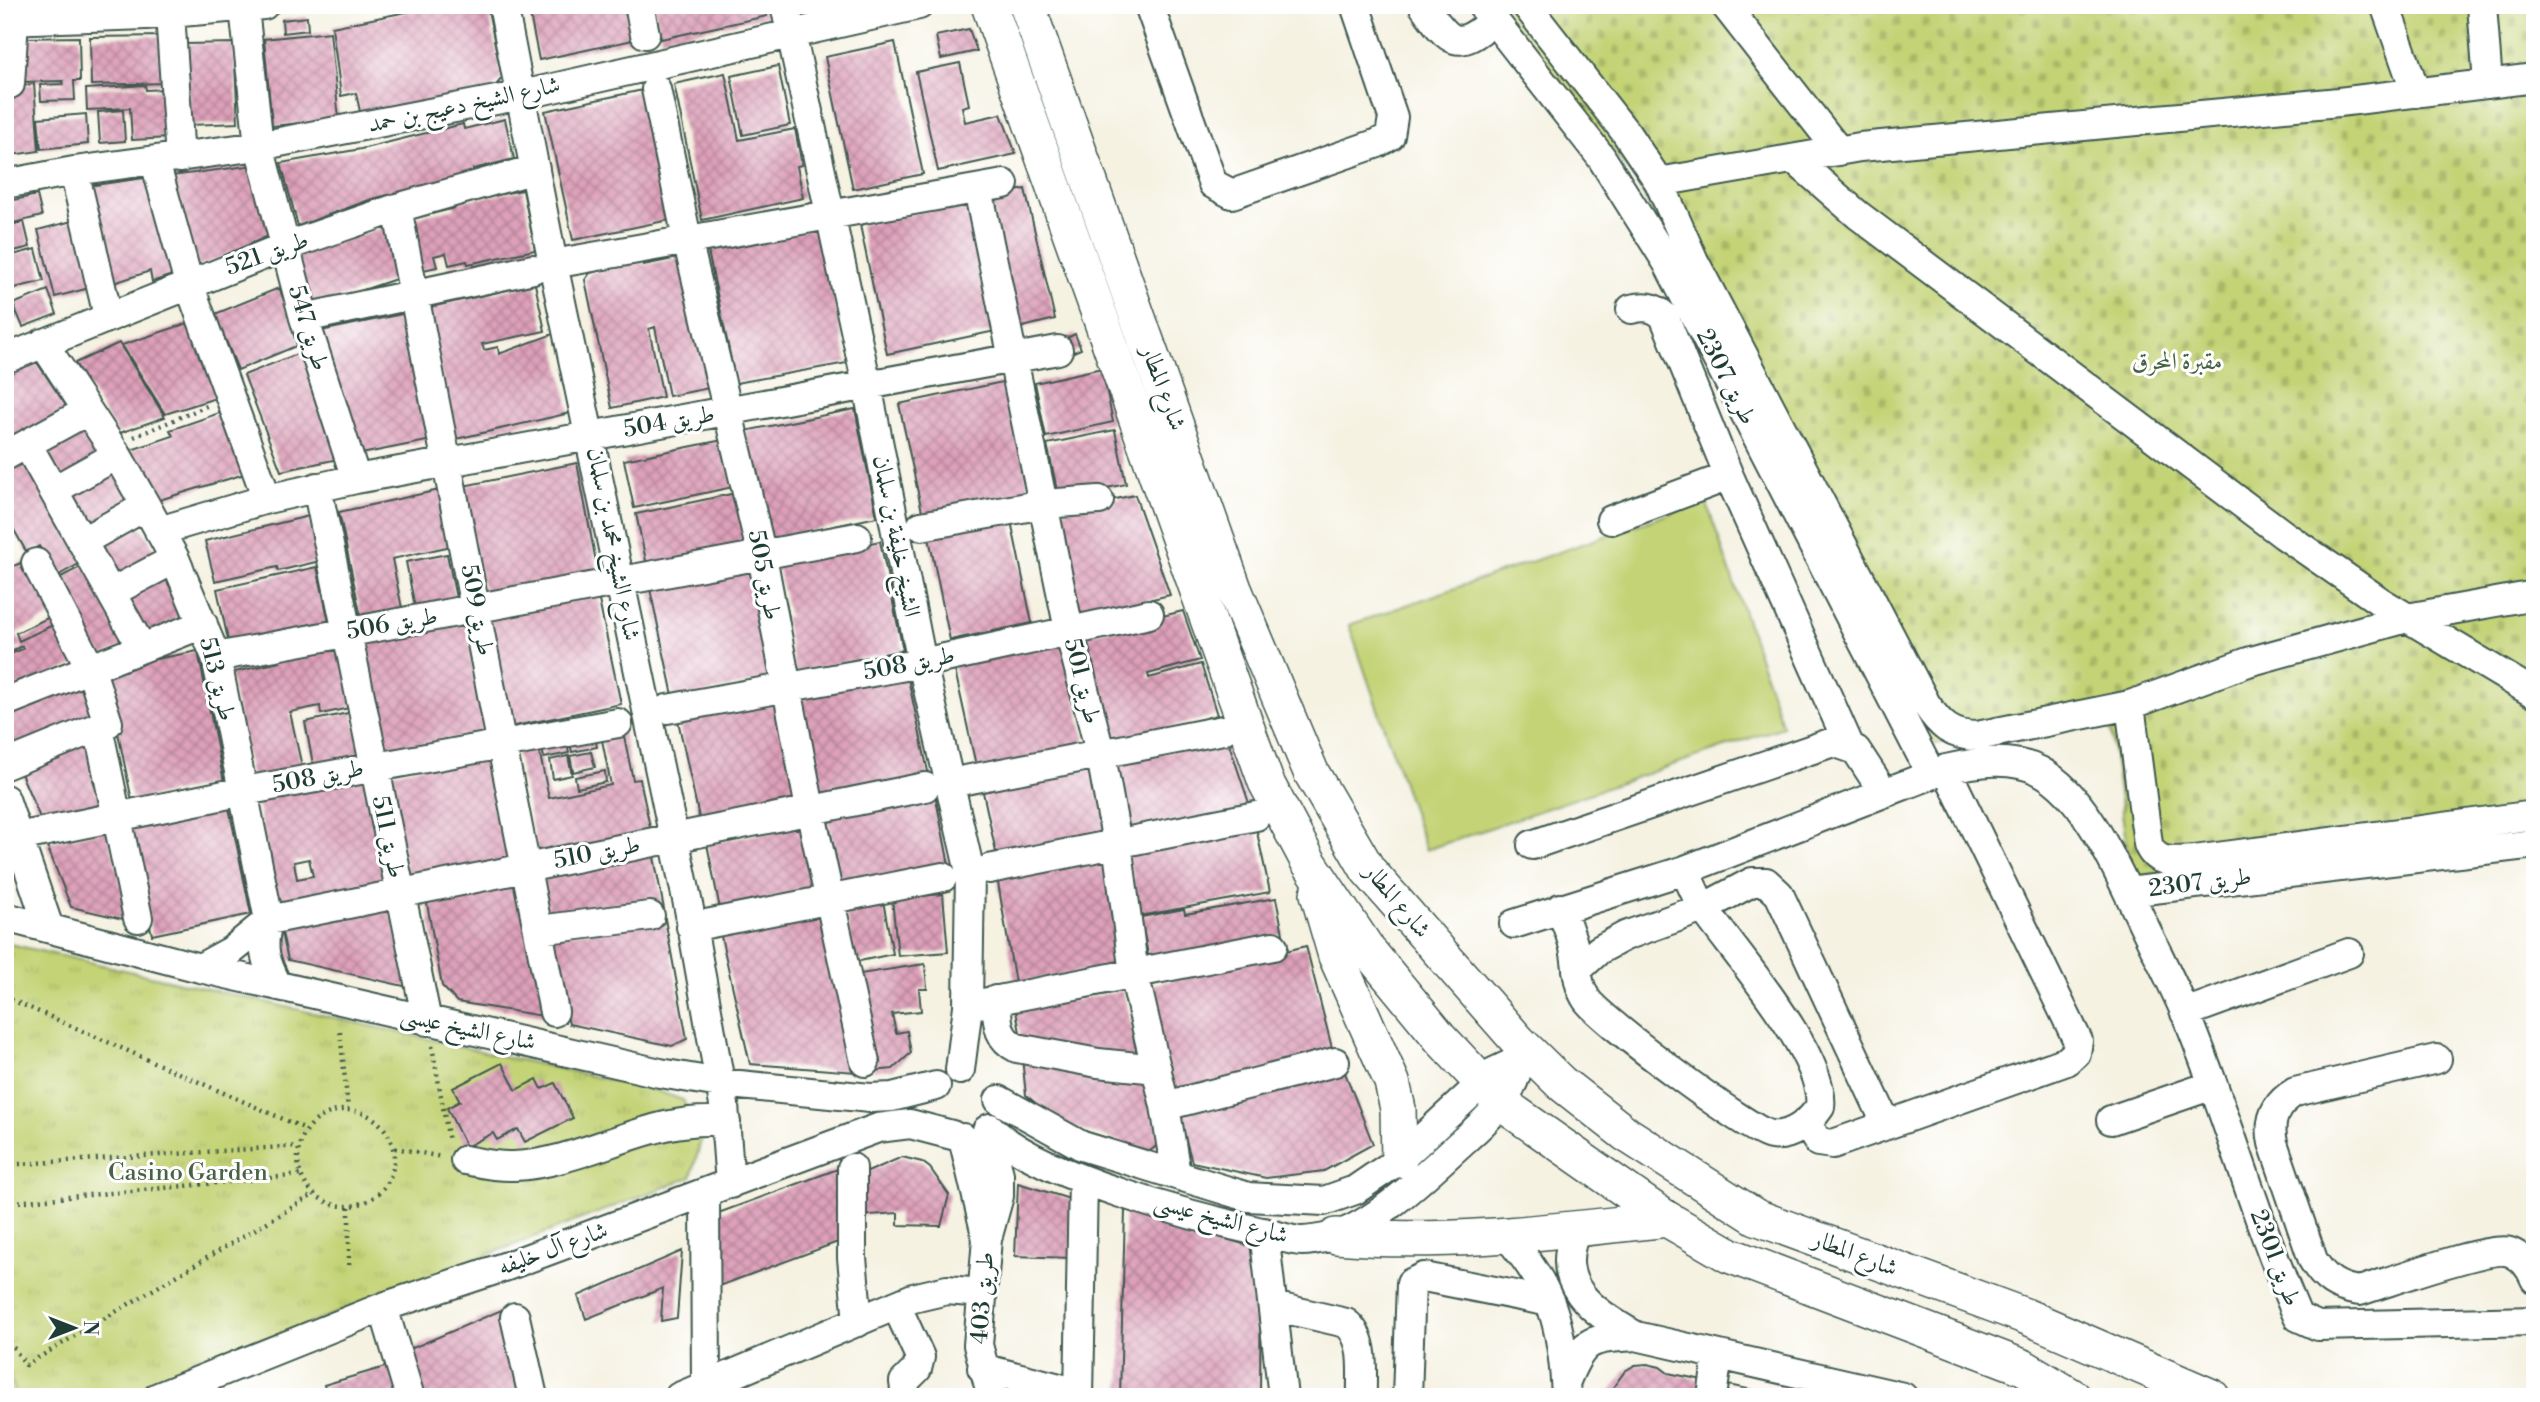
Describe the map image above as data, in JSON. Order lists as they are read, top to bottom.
{
  "streets": {
    "main road": ["شارع المطار"],
    "street": [
      "شارع الشيخ دعيج بن حمد",
      "طريق 521",
      "طريق 547",
      "طريق 2307",
      "طريق 504",
      "الشيخ خليفة بن سلمان",
      "شارع الشيخ محمد بن سلمان",
      "طريق 505",
      "طريق 509",
      "طريق 506",
      "طريق 508",
      "طريق 513",
      "طريق 501",
      "طريق 511",
      "طريق 510",
      "شارع الشيخ عيسى",
      "شارع آل خليفه",
      "طريق 2301",
      "طريق 403"
    ]
  },
  "crossings": [
    ["شارع الشيخ دعيج بن حمد", "طريق 547"],
    ["شارع الشيخ دعيج بن حمد", "الشيخ خليفة بن سلمان"],
    ["شارع الشيخ دعيج بن حمد", "شارع الشيخ محمد بن سلمان"],
    ["طريق 521", "طريق 547"],
    ["طريق 521", "شارع الشيخ محمد بن سلمان"],
    ["طريق 521", "طريق 509"],
    ["طريق 521", "طريق 513"],
    ["طريق 547", "طريق 504"],
    ["طريق 2307", "طريق 2301"],
    ["شارع المطار", "شارع الشيخ عيسى"],
    ["طريق 504", "الشيخ خليفة بن سلمان"],
    ["طريق 504", "شارع الشيخ محمد بن سلمان"],
    ["طريق 504", "طريق 505"],
    ["طريق 504", "طريق 509"],
    ["طريق 504", "طريق 513"],
    ["طريق 504", "طريق 501"],
    ["طريق 504", "طريق 511"],
    ["الشيخ خليفة بن سلمان", "طريق 508"],
    ["الشيخ خليفة بن سلمان", "طريق 501"],
    ["الشيخ خليفة بن سلمان", "طريق 510"],
    ["الشيخ خليفة بن سلمان", "شارع الشيخ عيسى"],
    ["الشيخ خليفة بن سلمان", "شارع آل خليفه"],
    ["الشيخ خليفة بن سلمان", "طريق 403"],
    ["شارع الشيخ محمد بن سلمان", "طريق 506"],
    ["شارع الشيخ محمد بن سلمان", "طريق 510"],
    ["شارع الشيخ محمد بن سلمان", "شارع الشيخ عيسى"],
    ["شارع الشيخ محمد بن سلمان", "شارع آل خليفه"],
    ["طريق 505", "طريق 506"],
    ["طريق 505", "طريق 508"],
    ["طريق 505", "طريق 510"],
    ["طريق 509", "طريق 506"],
    ["طريق 509", "طريق 508"],
    ["طريق 509", "طريق 510"],
    ["طريق 506", "طريق 513"],
    ["طريق 506", "طريق 511"],
    ["طريق 508", "طريق 513"],
    ["طريق 508", "طريق 501"],
    ["طريق 508", "طريق 511"],
    ["طريق 513", "طريق 510"],
    ["طريق 513", "شارع الشيخ عيسى"],
    ["طريق 501", "طريق 510"],
    ["طريق 501", "شارع الشيخ عيسى"],
    ["طريق 511", "طريق 510"],
    ["طريق 511", "شارع الشيخ عيسى"],
    ["شارع الشيخ عيسى", "شارع آل خليفه"],
    ["شارع الشيخ عيسى", "طريق 403"],
    ["شارع آل خليفه", "طريق 403"]
  ],
  "parks": ["مقبرة المحرق", "Casino Garden"],
  "north": "right"
}
